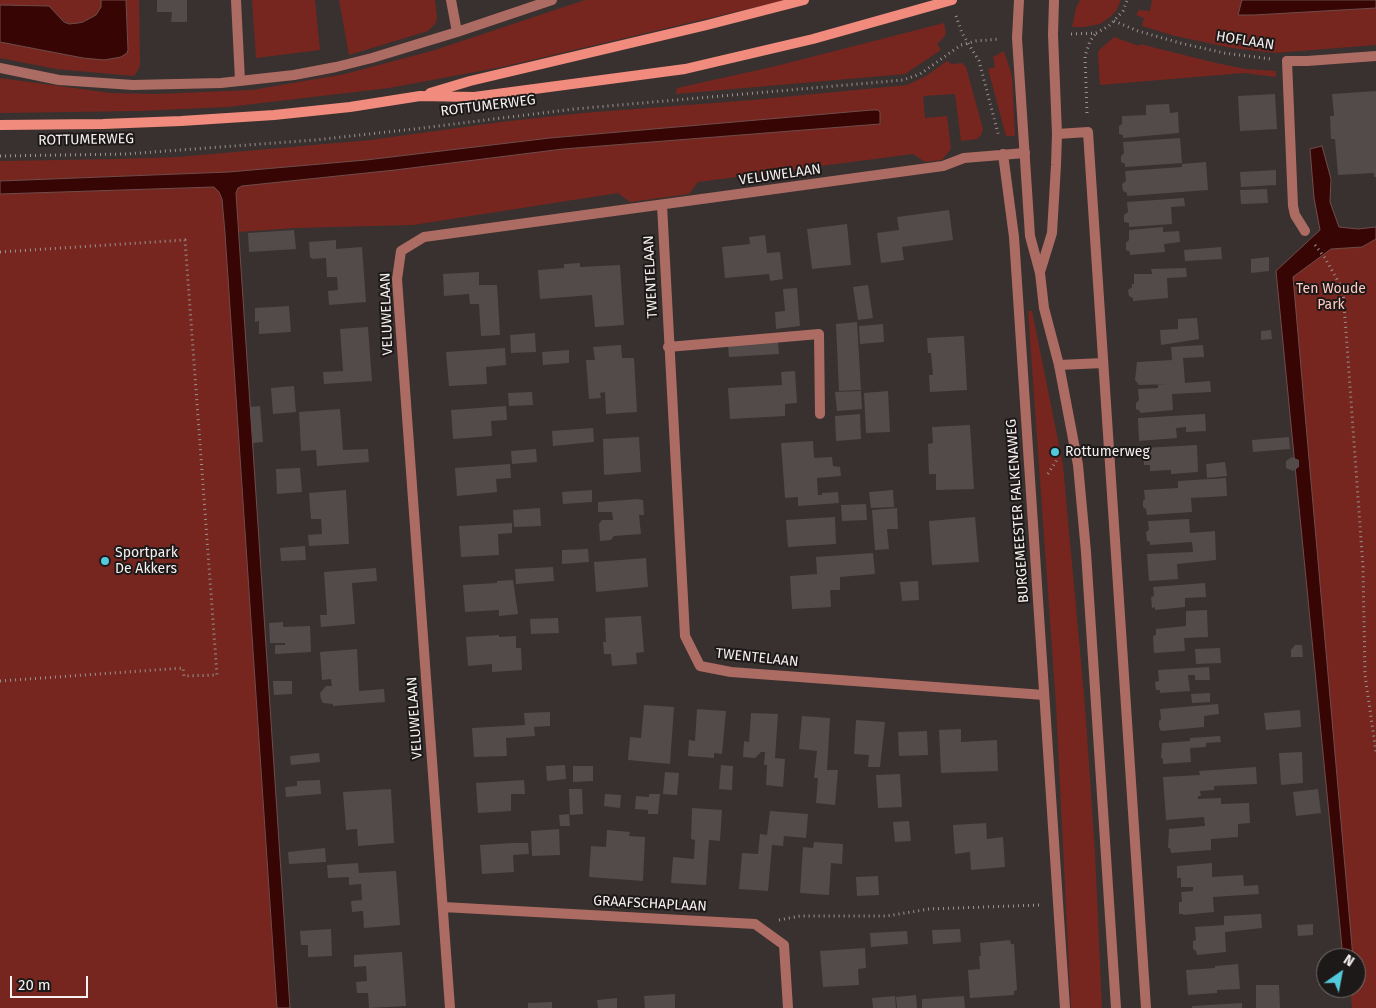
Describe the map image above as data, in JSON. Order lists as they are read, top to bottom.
{
  "streets": {
    "main road": ["ROTTUMERWEG"],
    "street": [
      "HOFLAAN",
      "VELUWELAAN",
      "TWENTELAAN",
      "BURGEMEESTER FALKENAWEG",
      "GRAAFSCHAPLAAN"
    ]
  },
  "crossings": [
    ["VELUWELAAN", "TWENTELAAN"],
    ["VELUWELAAN", "BURGEMEESTER FALKENAWEG"],
    ["VELUWELAAN", "GRAAFSCHAPLAAN"],
    ["TWENTELAAN", "BURGEMEESTER FALKENAWEG"]
  ],
  "parks": ["Ten Woude Park"],
  "places": ["Rottumerweg", "Sportpark De Akkers"],
  "scale_bar": "20 m",
  "north": "top right"
}
